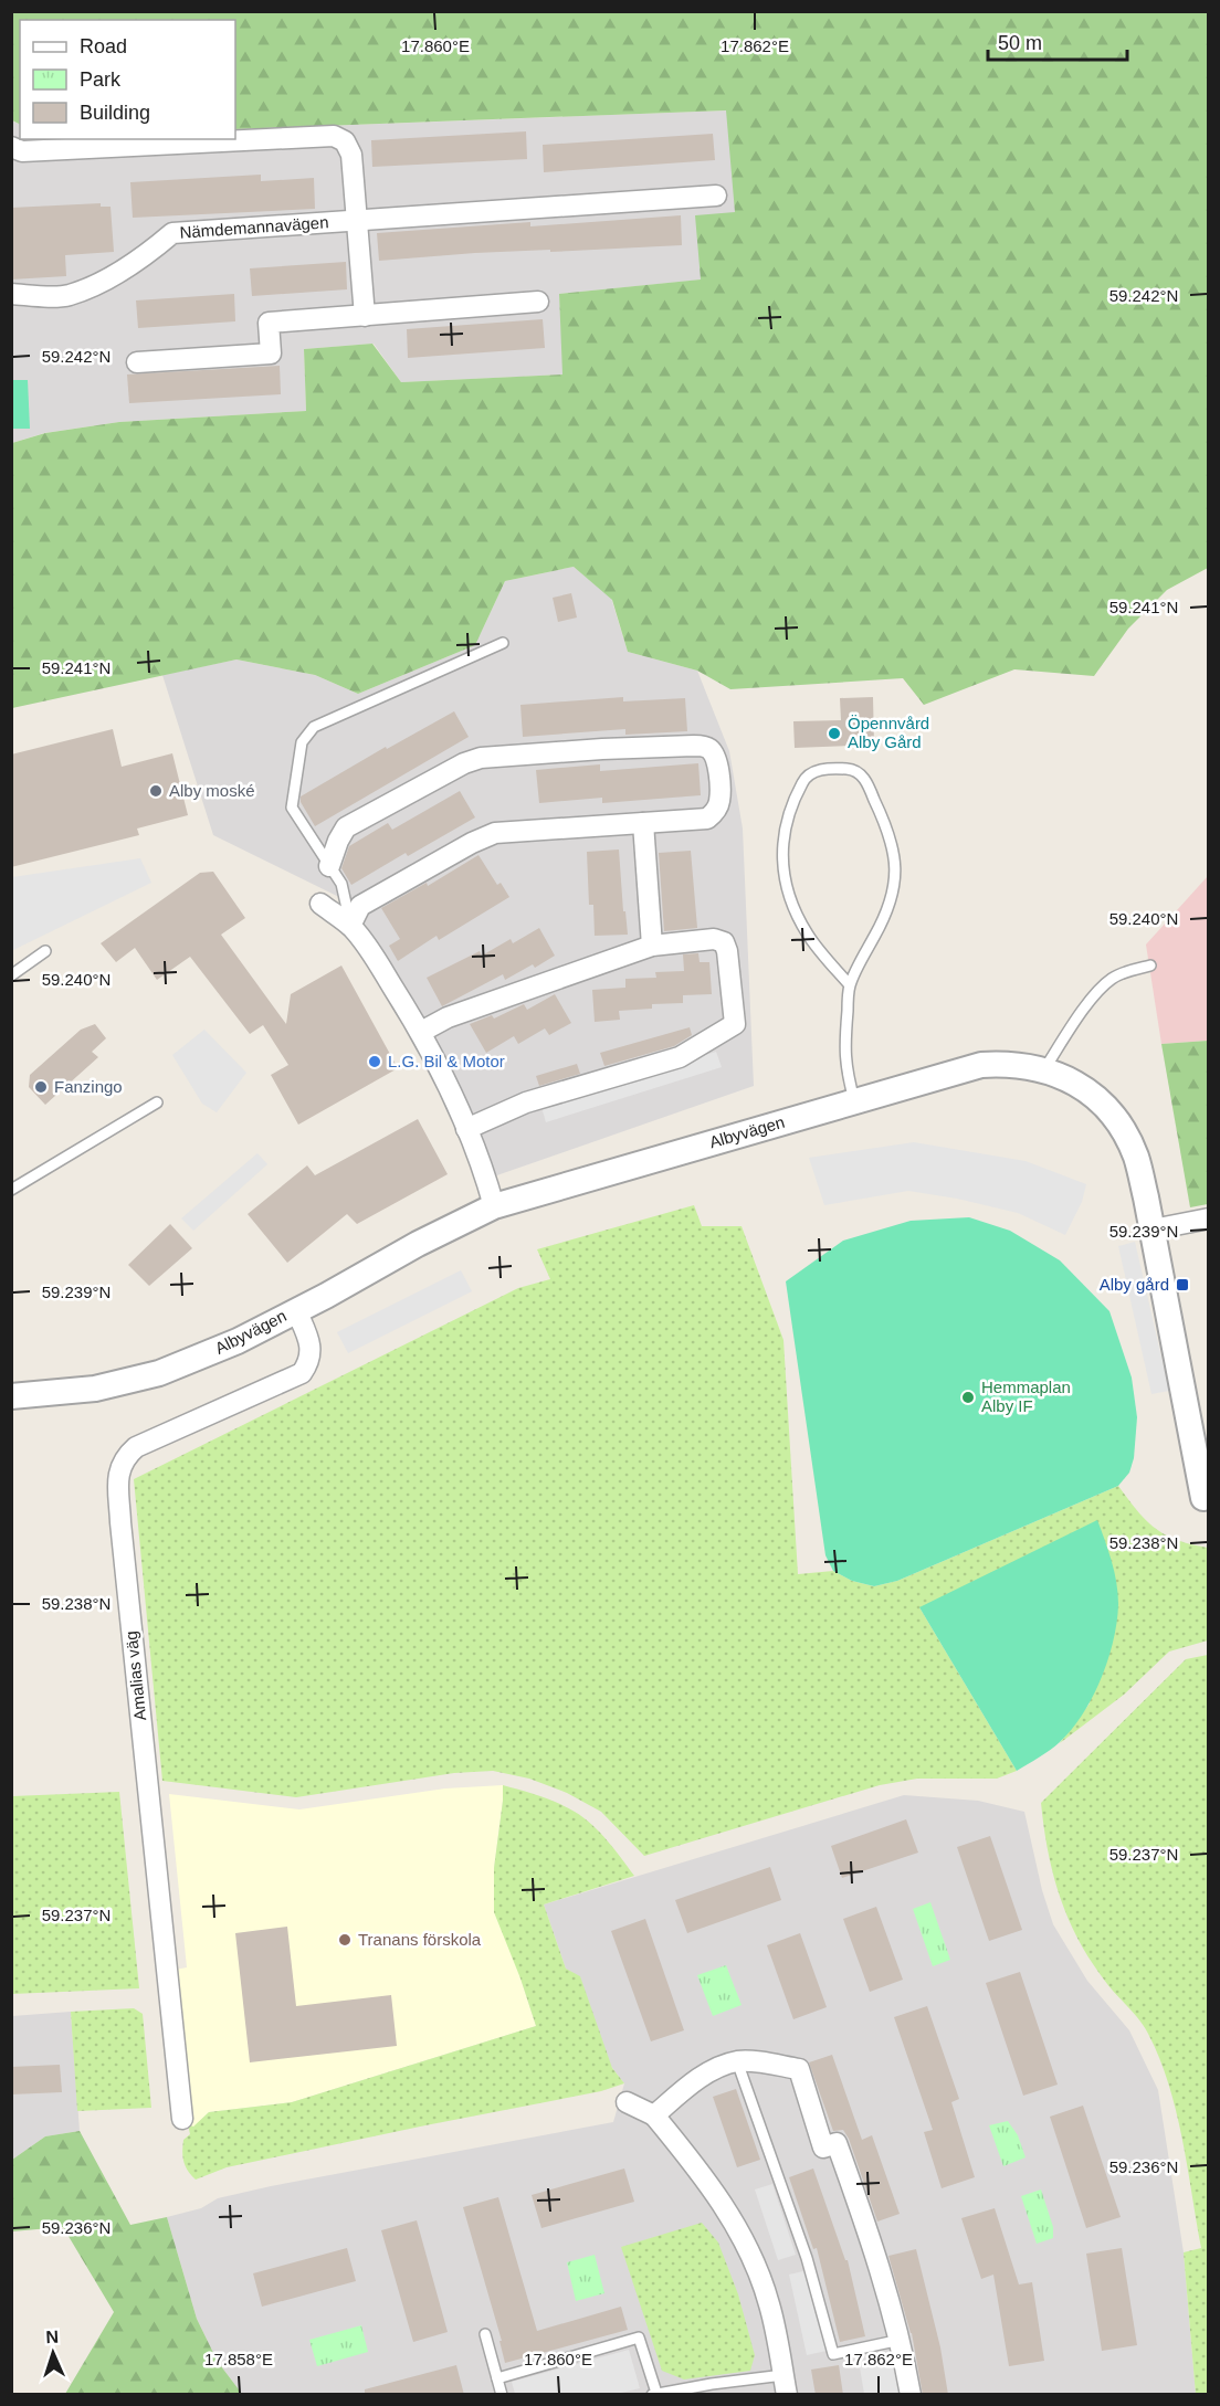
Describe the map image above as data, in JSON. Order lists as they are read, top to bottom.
{
  "streets": {
    "street": ["Nämdemannavägen", "Albyvägen", "Amalias väg"]
  },
  "crossings": [
    ["Albyvägen", "Amalias väg"]
  ],
  "places": {
    "other": [
      "Öpennvård Alby Gård",
      "Alby moské",
      "L.G. Bil & Motor",
      "Fanzingo",
      "Hemmaplan Alby IF",
      "Tranans förskola"
    ],
    "transit": ["Alby gård"]
  },
  "legend": ["Road", "Park", "Building"],
  "scale_bar": "50 m",
  "north": "top",
  "coordinates": [
    "17.860°E",
    "17.862°E",
    "59.242°N",
    "59.241°N",
    "59.240°N",
    "59.239°N",
    "59.238°N",
    "59.237°N",
    "59.236°N",
    "17.858°E"
  ]
}
